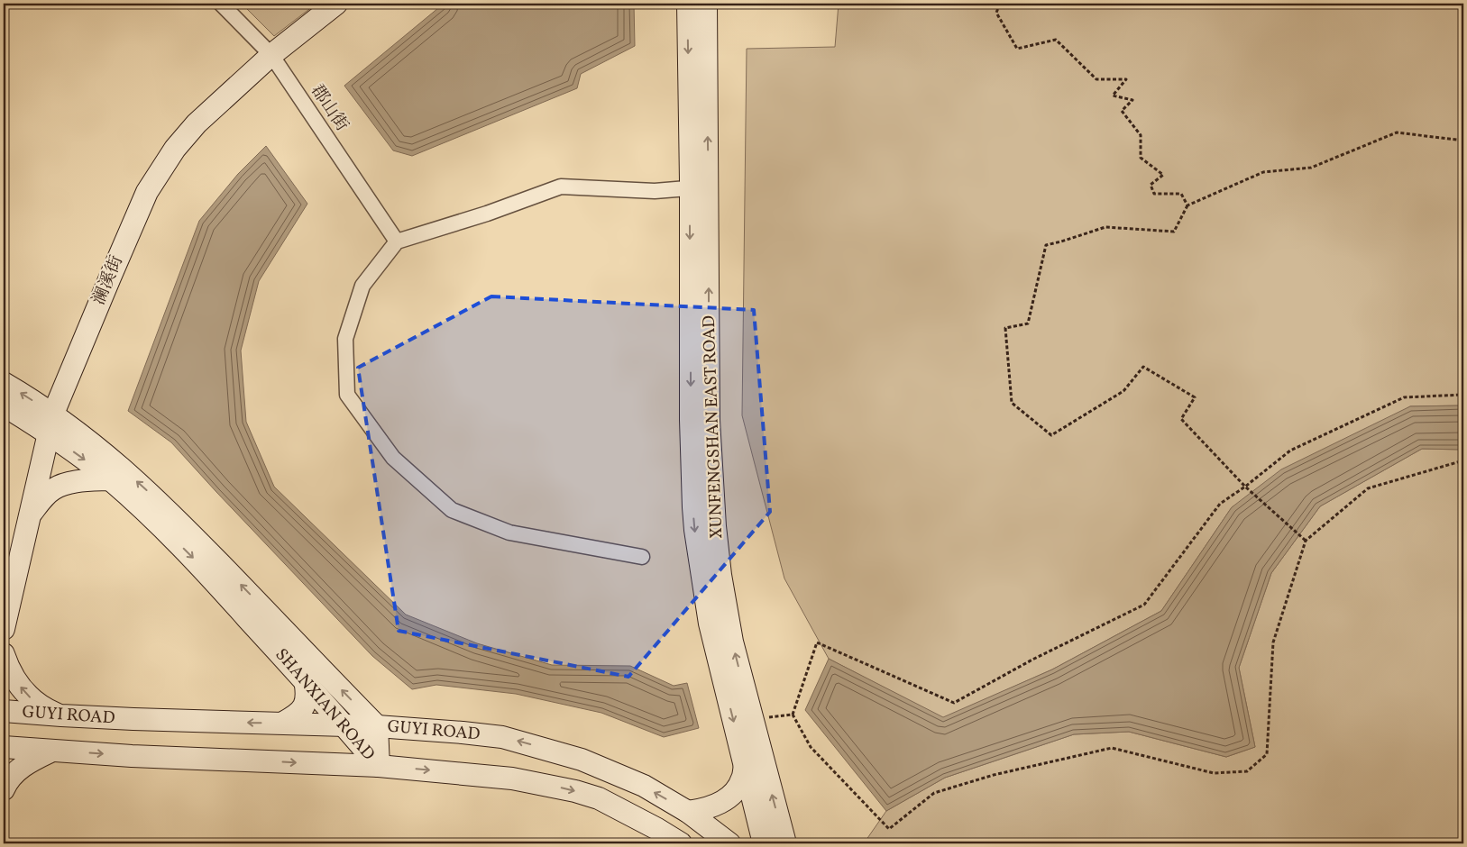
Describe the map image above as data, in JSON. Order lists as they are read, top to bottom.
{
  "streets": {
    "street": [
      "郡山街",
      "澜溪街",
      "XUNFENGSHAN EAST ROAD",
      "SHANXIAN ROAD",
      "GUYI ROAD"
    ]
  },
  "crossings": [
    ["郡山街", "澜溪街"],
    ["澜溪街", "SHANXIAN ROAD"],
    ["SHANXIAN ROAD", "GUYI ROAD"]
  ]
}
